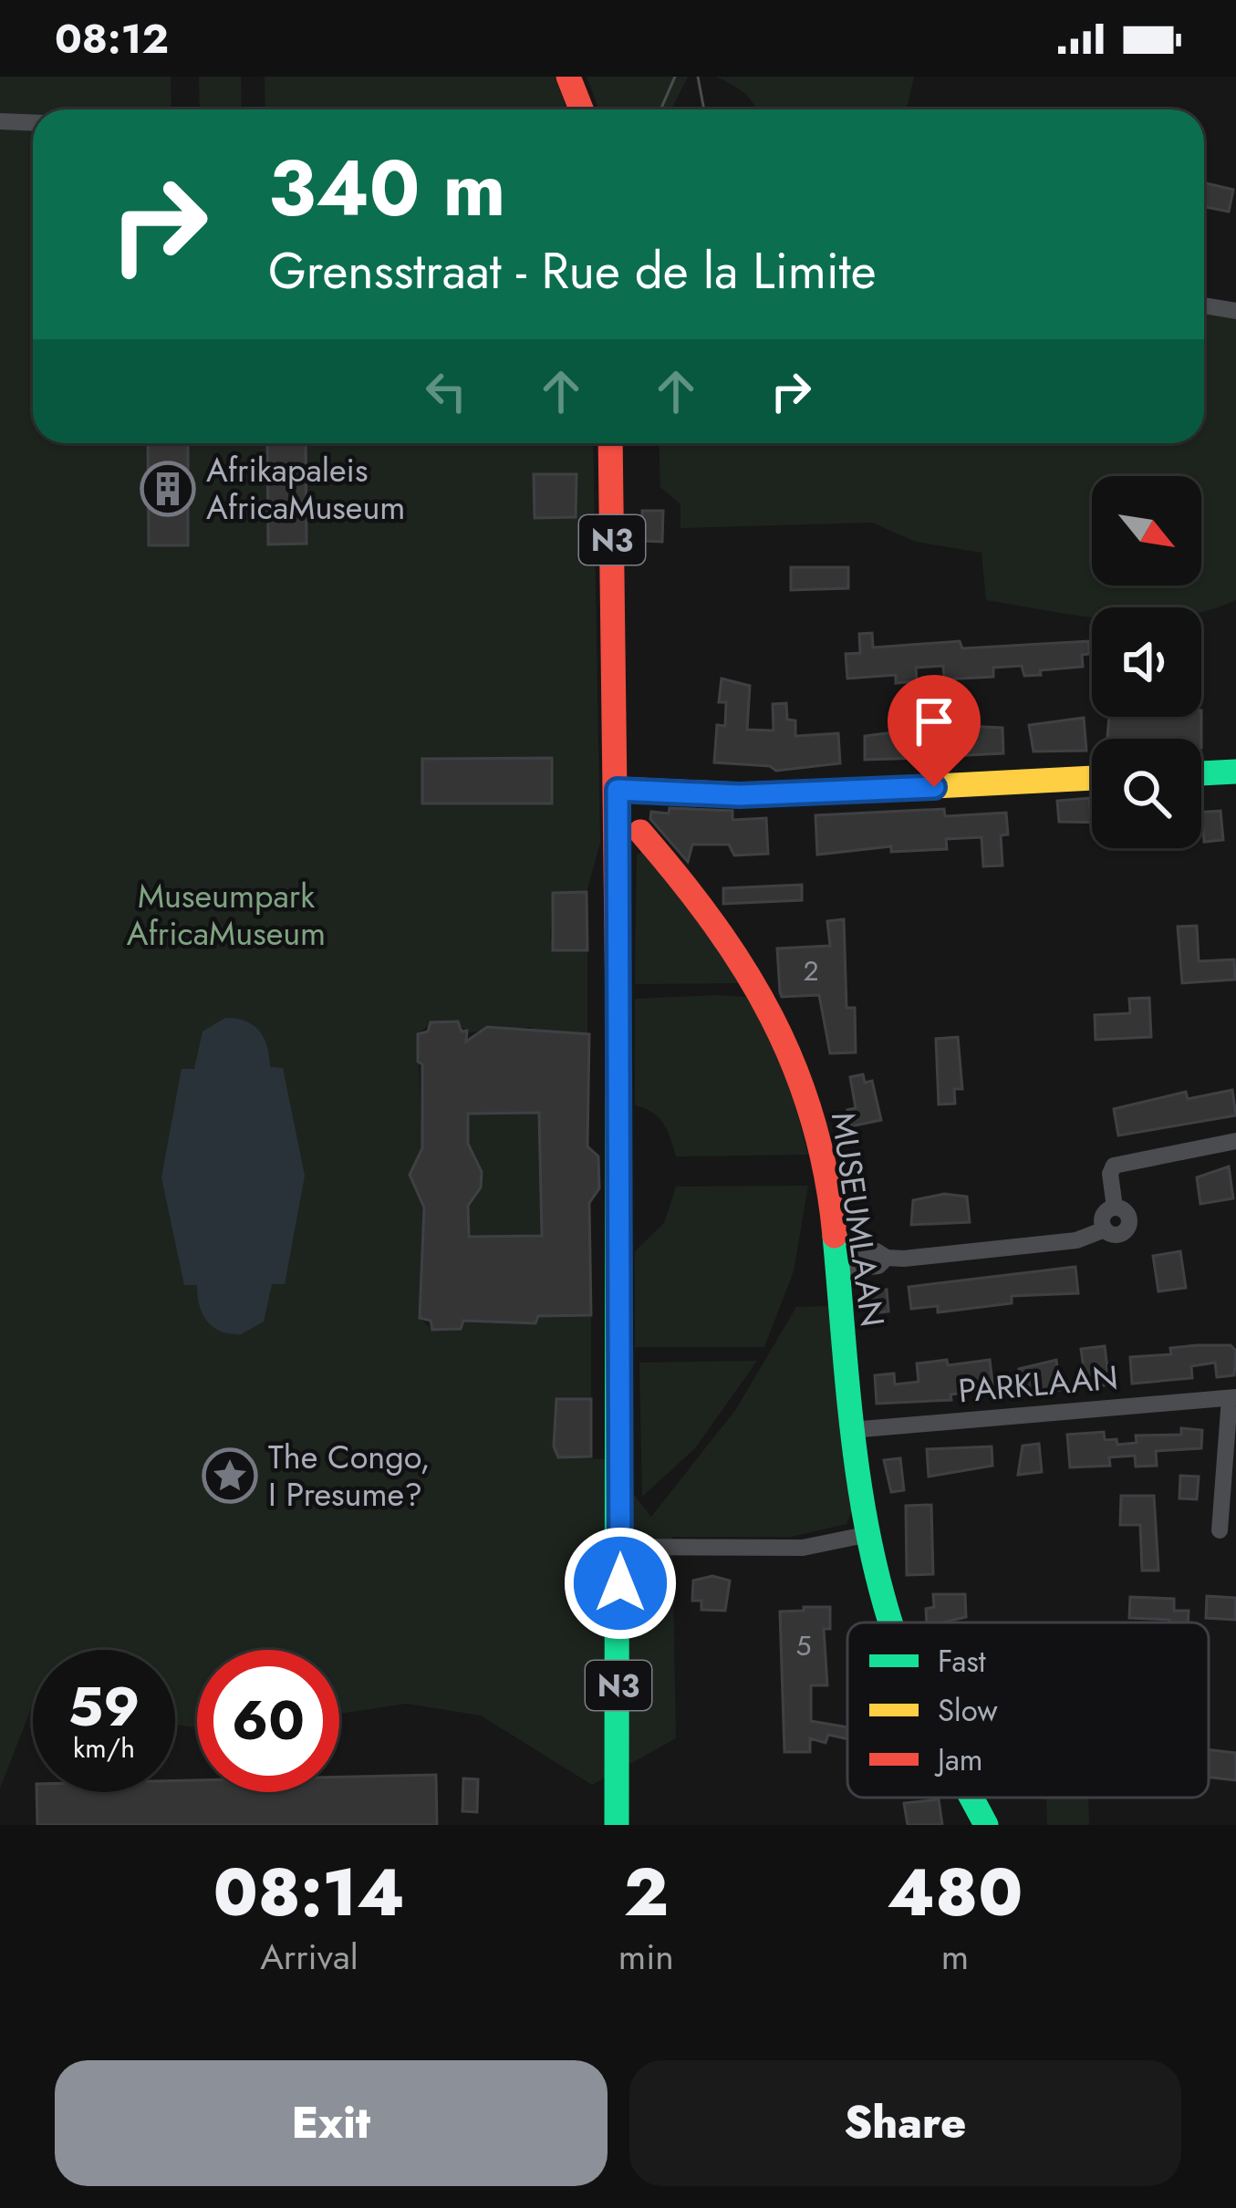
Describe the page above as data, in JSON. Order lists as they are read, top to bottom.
{
  "streets": {
    "street": ["N3", "MUSEUMLAAN", "PARKLAAN"]
  },
  "crossings": [
    ["MUSEUMLAAN", "PARKLAAN"]
  ],
  "parks": ["Museumpark AfricaMuseum"],
  "places": {
    "building": ["Afrikapaleis AfricaMuseum"],
    "place": ["The Congo, I Presume?"]
  },
  "house_numbers": ["2", "5"],
  "legend": ["Fast", "Slow", "Jam"],
  "north": "bottom right",
  "page": {
    "status": "08:12",
    "turn": ["340 m", "Grensstraat - Rue de la Limite"],
    "speed": "59 km/h",
    "limit": "60",
    "eta": [
      "08:14",
      "Arrival",
      "2",
      "min",
      "480",
      "m"
    ],
    "buttons": ["Exit", "Share"]
  }
}
